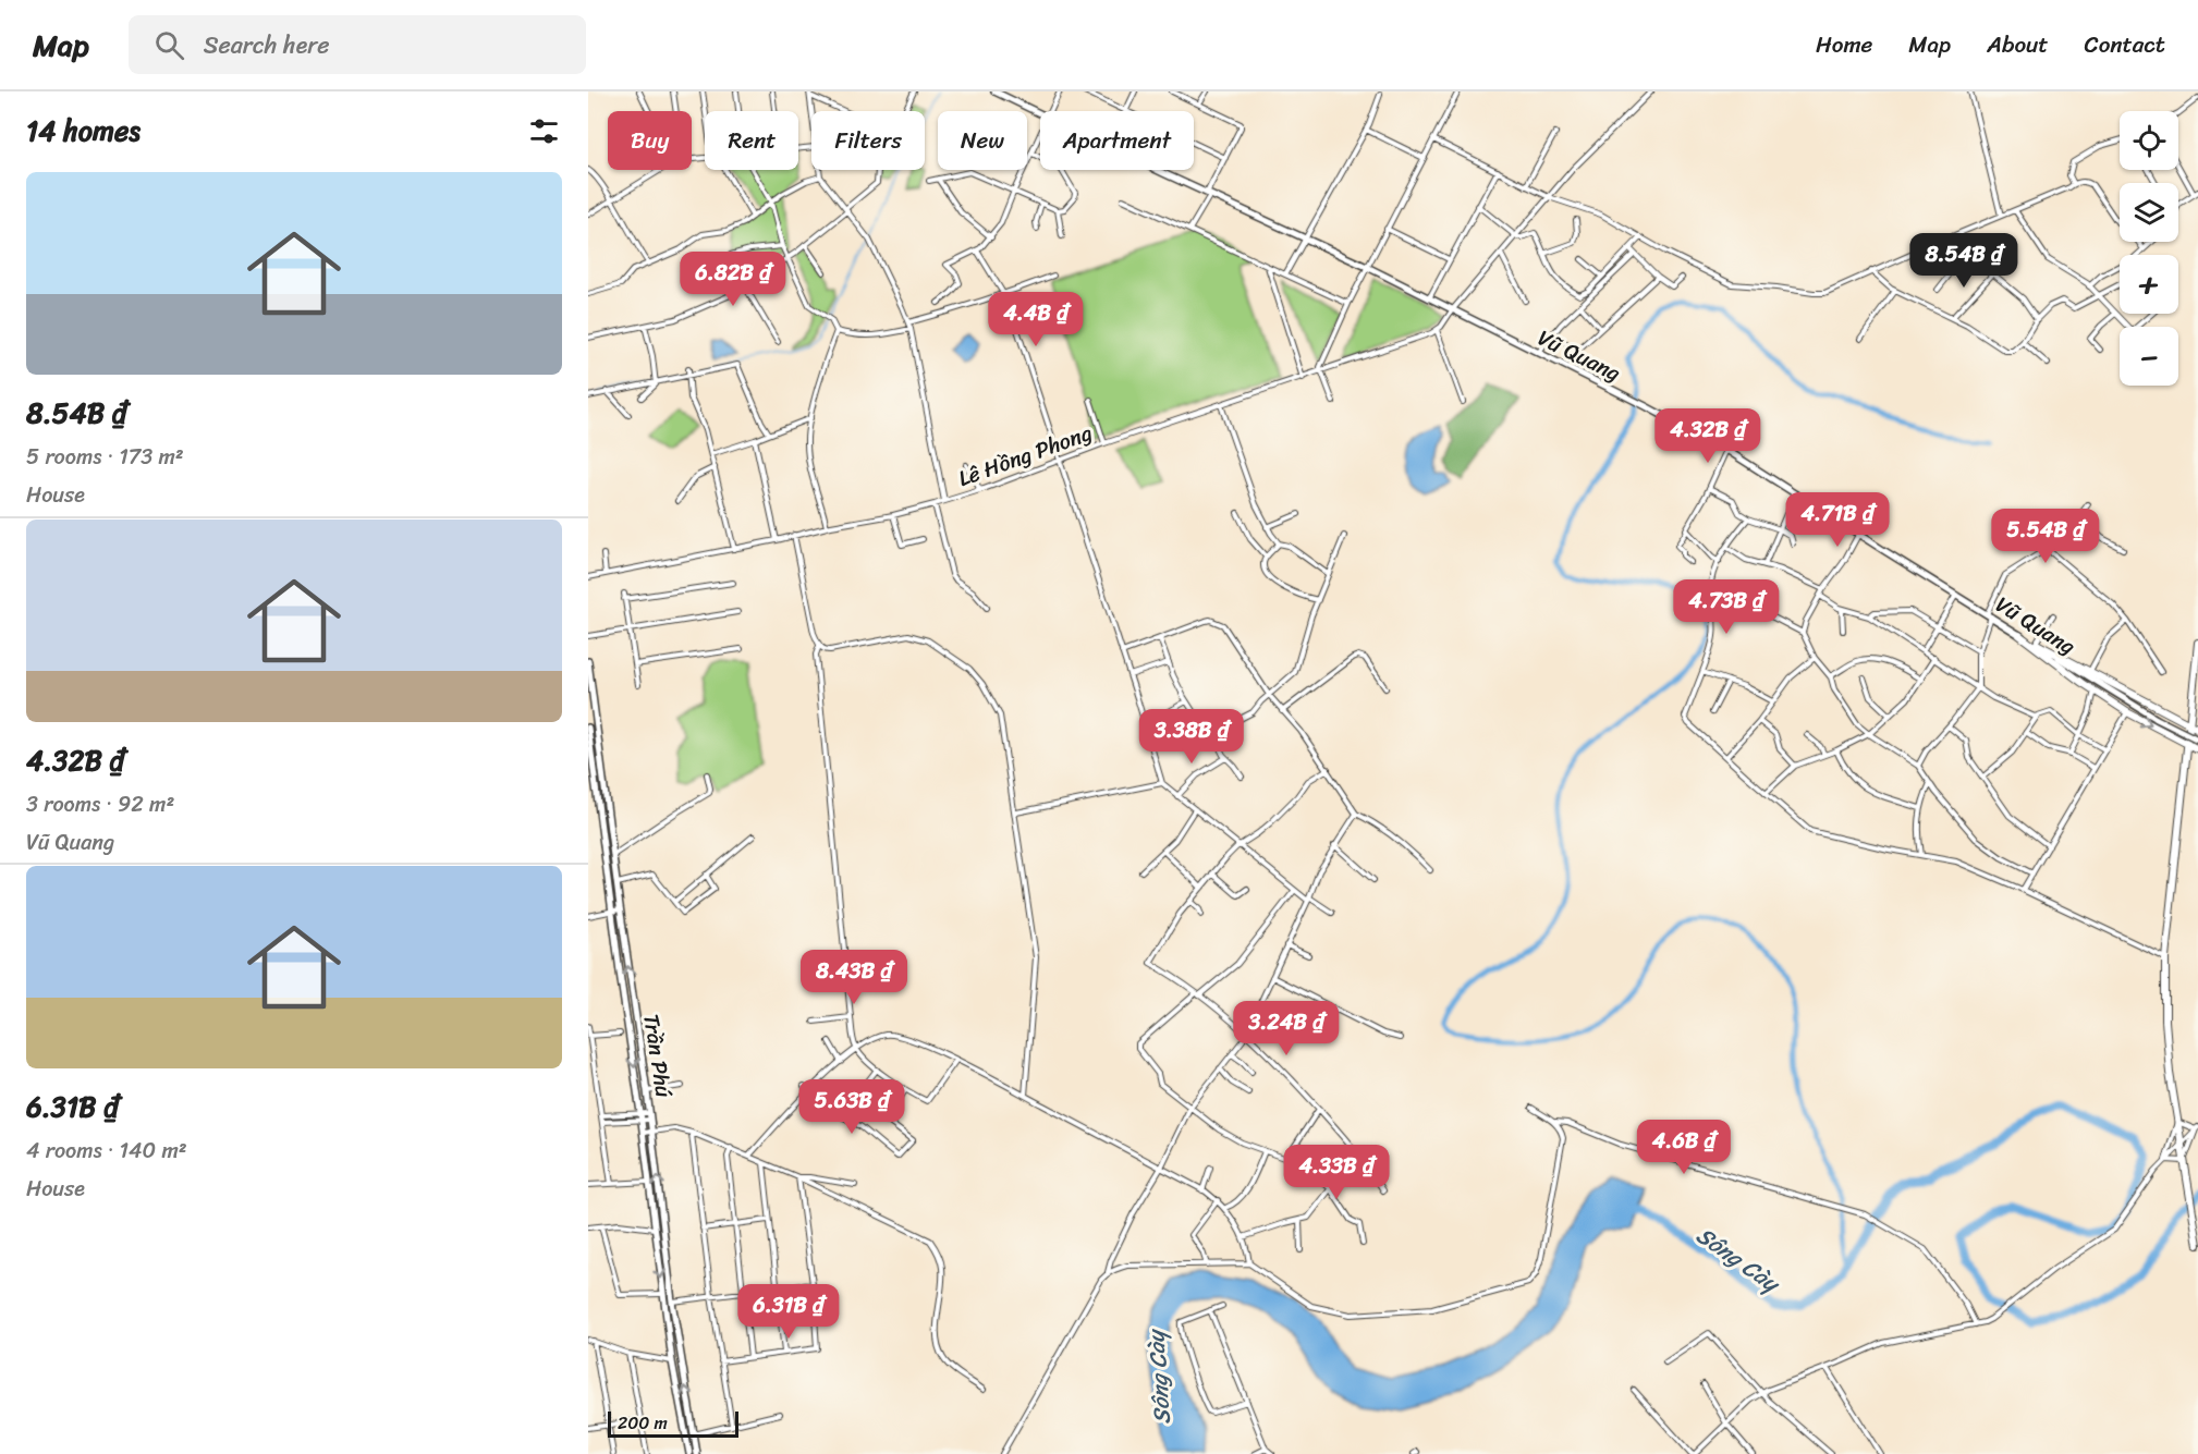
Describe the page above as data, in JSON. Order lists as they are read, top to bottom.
{
  "streets": {
    "main road": ["Vũ Quang", "Trần Phú"],
    "street": ["Lê Hồng Phong"]
  },
  "crossings": [
    ["Vũ Quang", "Lê Hồng Phong"]
  ],
  "water": ["Sông Cày"],
  "scale_bar": "200 m",
  "page": {
    "header": "Map",
    "search": "Search here",
    "nav": [
      "Home",
      "Map",
      "About",
      "Contact"
    ],
    "heading": "14 homes",
    "map_buttons": ["+", "−"],
    "chip": [
      "Buy",
      "Rent",
      "Filters",
      "New",
      "Apartment"
    ],
    "list": [
      {
        "name": "8.54B ₫",
        "note": "5 rooms · 173 m² · House"
      },
      {
        "name": "4.32B ₫",
        "note": "3 rooms · 92 m² · Vũ Quang"
      },
      {
        "name": "6.31B ₫",
        "note": "4 rooms · 140 m² · House"
      }
    ],
    "price": [
      "8.54B ₫",
      "6.82B ₫",
      "4.4B ₫",
      "4.32B ₫",
      "4.71B ₫",
      "5.54B ₫",
      "4.73B ₫",
      "3.38B ₫",
      "8.43B ₫",
      "3.24B ₫",
      "5.63B ₫",
      "4.6B ₫",
      "4.33B ₫",
      "6.31B ₫"
    ],
    "scale": "200 m"
  }
}
